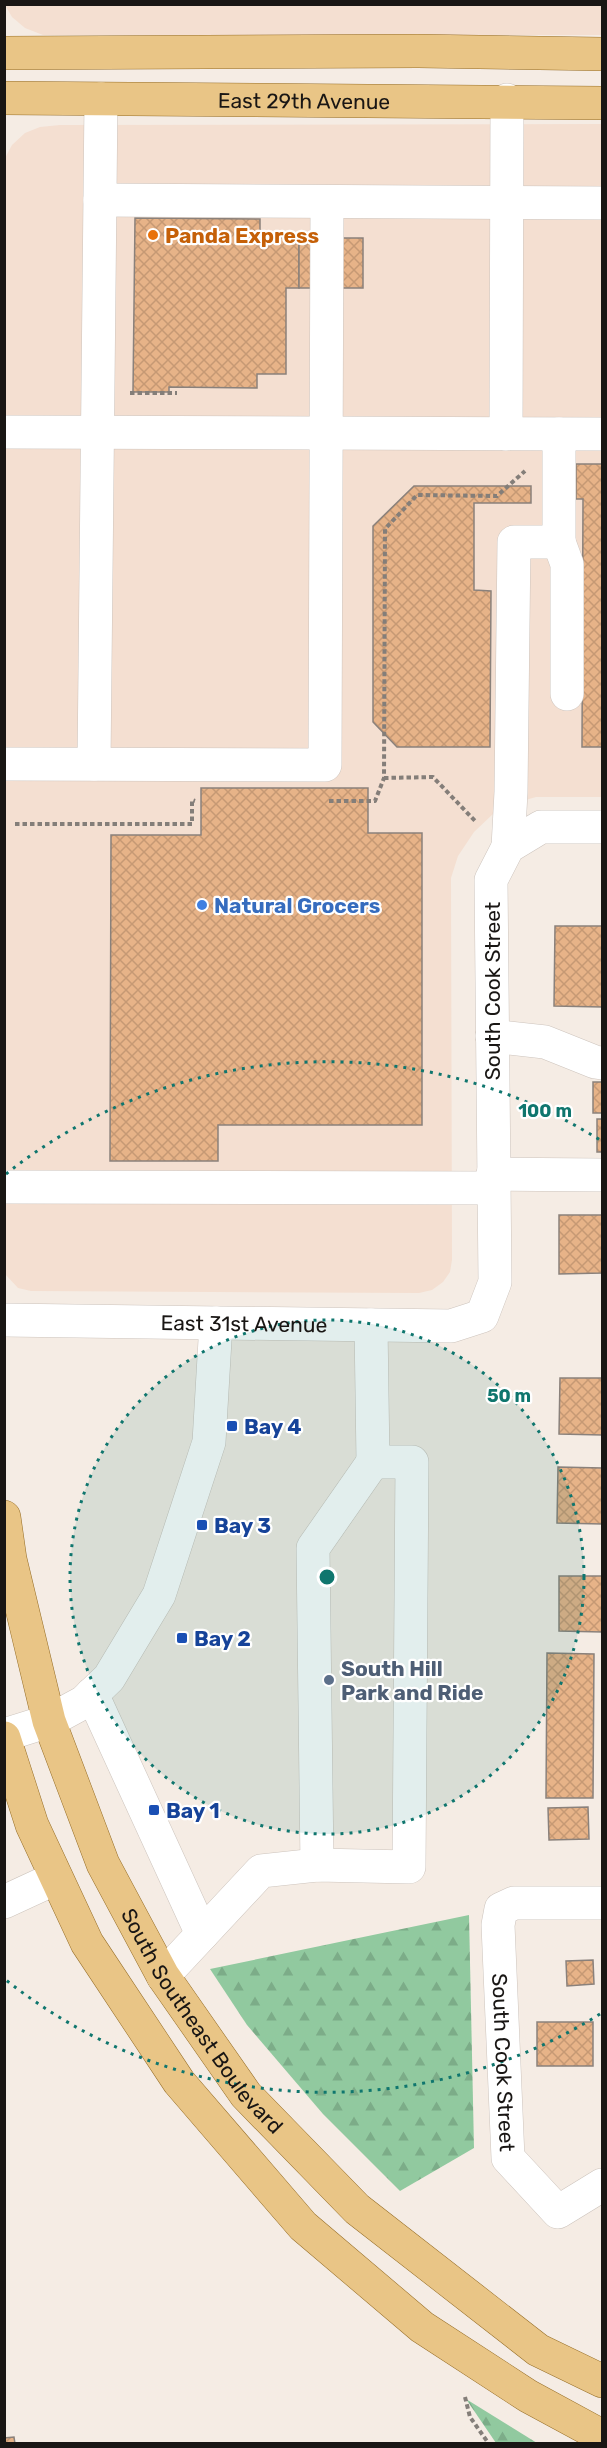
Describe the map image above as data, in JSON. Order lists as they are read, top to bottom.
{
  "streets": {
    "main road": ["East 29th Avenue", "South Southeast Boulevard"],
    "street": ["South Cook Street", "East 31st Avenue"]
  },
  "crossings": [
    ["South Cook Street", "East 31st Avenue"]
  ],
  "places": {
    "other": ["Panda Express", "Natural Grocers", "South Hill Park and Ride"],
    "transit": [
      "Bay 4",
      "Bay 3",
      "Bay 2",
      "Bay 1"
    ]
  },
  "rings": ["100 m", "50 m"]
}
